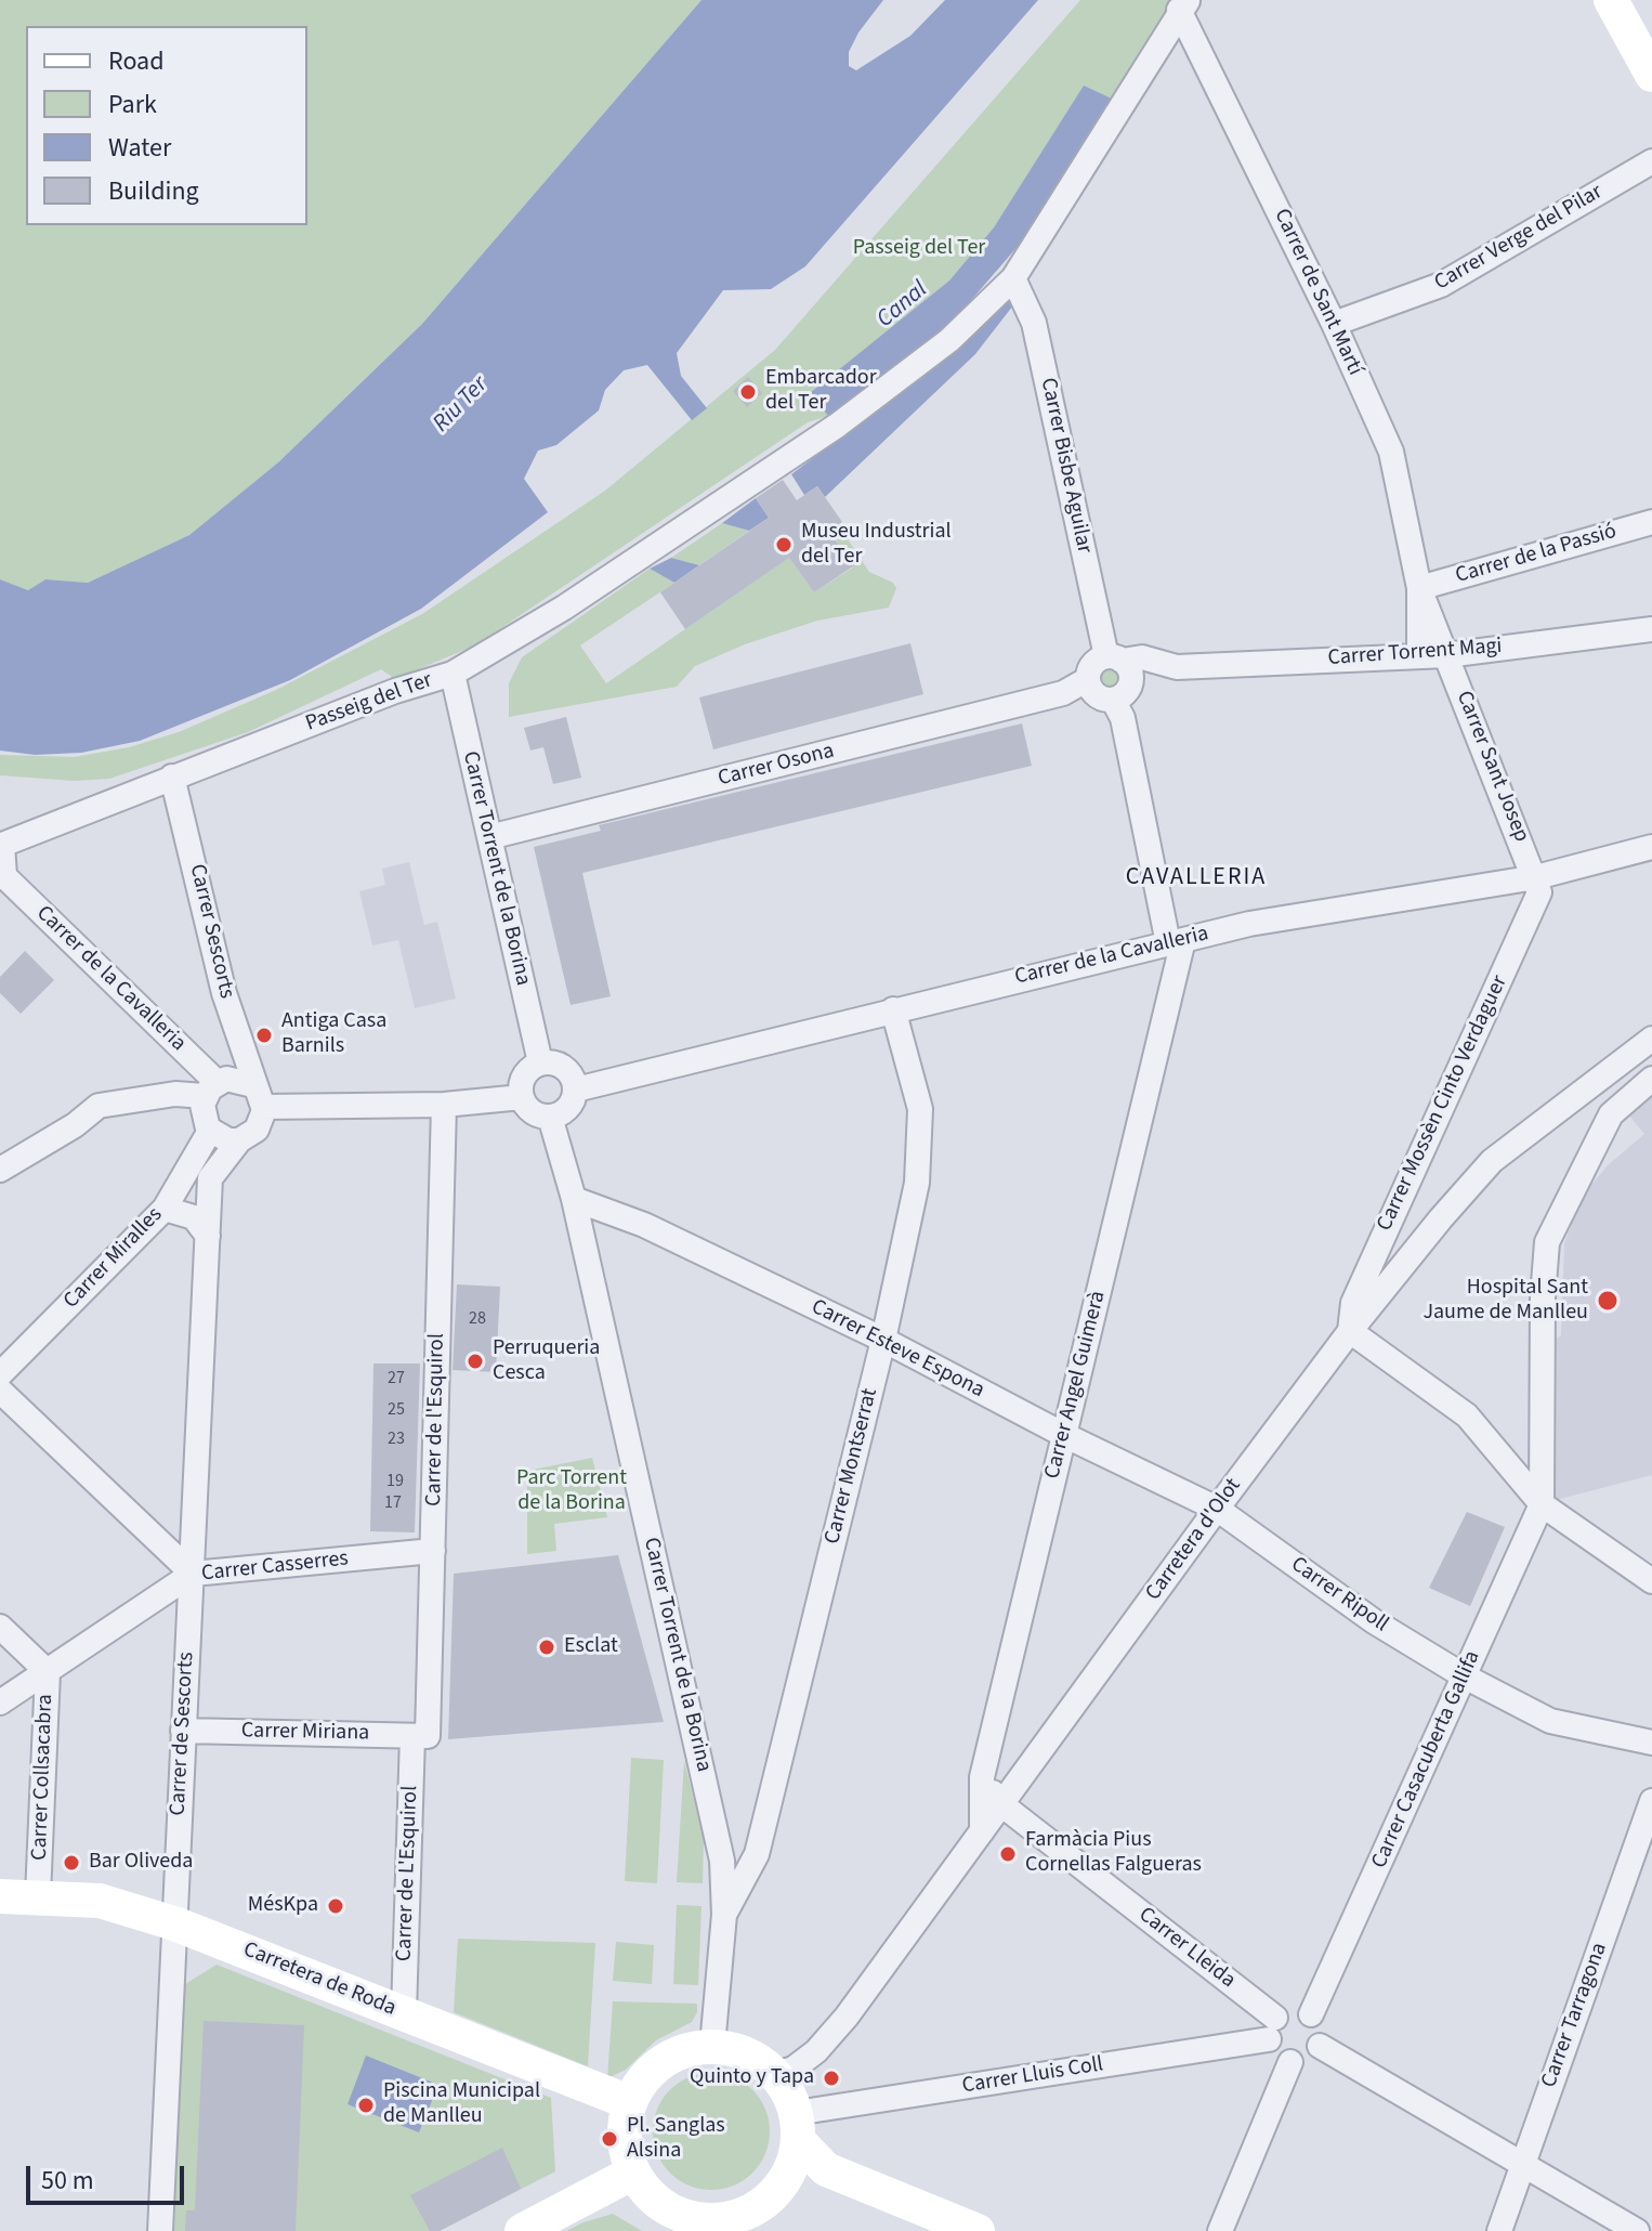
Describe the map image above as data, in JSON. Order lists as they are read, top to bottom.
{
  "streets": {
    "street": [
      "Carrer Verge del Pilar",
      "Carrer de Sant Martí",
      "Carrer Bisbe Aguilar",
      "Carrer de la Passió",
      "Carrer Torrent Magi",
      "Passeig del Ter",
      "Carrer Osona",
      "Carrer Sant Josep",
      "Carrer Torrent de la Borina",
      "Carrer Sescorts",
      "Carrer de la Cavalleria",
      "Carrer Mossèn Cinto Verdaguer",
      "Carrer Miralles",
      "Carrer Esteve Espona",
      "Carrer Angel Guimerà",
      "Carrer de l'Esquirol",
      "Carrer Montserrat",
      "Carretera d'Olot",
      "Carrer Casserres",
      "Carrer Ripoll",
      "Carrer Miriana",
      "Carrer de Sescorts",
      "Carrer Casacuberta Gallifa",
      "Carrer Collsacabra",
      "Carrer de L'Esquirol",
      "Carrer Lleida",
      "Carretera de Roda",
      "Carrer Tarragona",
      "Carrer Lluis Coll"
    ]
  },
  "crossings": [
    ["Carrer Verge del Pilar", "Carrer de Sant Martí"],
    ["Carrer de Sant Martí", "Carrer de la Passió"],
    ["Carrer de Sant Martí", "Carrer Torrent Magi"],
    ["Carrer de Sant Martí", "Passeig del Ter"],
    ["Carrer de Sant Martí", "Carrer Sant Josep"],
    ["Carrer Bisbe Aguilar", "Carrer Torrent Magi"],
    ["Carrer Bisbe Aguilar", "Passeig del Ter"],
    ["Carrer Bisbe Aguilar", "Carrer Osona"],
    ["Carrer Torrent Magi", "Carrer Osona"],
    ["Carrer Torrent Magi", "Carrer Sant Josep"],
    ["Passeig del Ter", "Carrer Torrent de la Borina"],
    ["Passeig del Ter", "Carrer Sescorts"],
    ["Passeig del Ter", "Carrer de la Cavalleria"],
    ["Carrer Osona", "Carrer Torrent de la Borina"],
    ["Carrer Sant Josep", "Carrer de la Cavalleria"],
    ["Carrer Sant Josep", "Carrer Mossèn Cinto Verdaguer"],
    ["Carrer Torrent de la Borina", "Carrer de la Cavalleria"],
    ["Carrer Torrent de la Borina", "Carrer Esteve Espona"],
    ["Carrer Torrent de la Borina", "Carrer Montserrat"],
    ["Carrer Torrent de la Borina", "Carretera d'Olot"],
    ["Carrer Torrent de la Borina", "Carretera de Roda"],
    ["Carrer Torrent de la Borina", "Carrer Lluis Coll"],
    ["Carrer Sescorts", "Carrer de la Cavalleria"],
    ["Carrer Sescorts", "Carrer Miralles"],
    ["Carrer Sescorts", "Carrer de Sescorts"],
    ["Carrer de la Cavalleria", "Carrer Mossèn Cinto Verdaguer"],
    ["Carrer de la Cavalleria", "Carrer Miralles"],
    ["Carrer de la Cavalleria", "Carrer Angel Guimerà"],
    ["Carrer de la Cavalleria", "Carrer Montserrat"],
    ["Carrer de la Cavalleria", "Carrer de Sescorts"],
    ["Carrer Mossèn Cinto Verdaguer", "Carretera d'Olot"],
    ["Carrer Miralles", "Carrer de Sescorts"],
    ["Carrer Esteve Espona", "Carrer Angel Guimerà"],
    ["Carrer Esteve Espona", "Carrer Montserrat"],
    ["Carrer Esteve Espona", "Carretera d'Olot"],
    ["Carrer Esteve Espona", "Carrer Ripoll"],
    ["Carrer Angel Guimerà", "Carretera d'Olot"],
    ["Carrer Angel Guimerà", "Carrer Lleida"],
    ["Carrer de l'Esquirol", "Carrer Casserres"],
    ["Carrer de l'Esquirol", "Carrer Miriana"],
    ["Carrer de l'Esquirol", "Carrer de L'Esquirol"],
    ["Carretera d'Olot", "Carrer Ripoll"],
    ["Carretera d'Olot", "Carrer Lleida"],
    ["Carretera d'Olot", "Carretera de Roda"],
    ["Carretera d'Olot", "Carrer Lluis Coll"],
    ["Carrer Casserres", "Carrer de Sescorts"],
    ["Carrer Casserres", "Carrer Collsacabra"],
    ["Carrer Ripoll", "Carrer Casacuberta Gallifa"],
    ["Carrer Miriana", "Carrer de Sescorts"],
    ["Carrer Miriana", "Carrer de L'Esquirol"],
    ["Carrer de Sescorts", "Carretera de Roda"],
    ["Carrer Casacuberta Gallifa", "Carrer Lleida"],
    ["Carrer Casacuberta Gallifa", "Carrer Lluis Coll"],
    ["Carrer Collsacabra", "Carretera de Roda"],
    ["Carrer de L'Esquirol", "Carretera de Roda"],
    ["Carrer Lleida", "Carrer Lluis Coll"],
    ["Carretera de Roda", "Carrer Lluis Coll"]
  ],
  "districts": ["CAVALLERIA"],
  "water": ["Canal", "Riu Ter"],
  "parks": ["Passeig del Ter", "Parc Torrent de la Borina"],
  "places": [
    "Embarcador del Ter",
    "Museu Industrial del Ter",
    "Antiga Casa Barnils",
    "Hospital Sant Jaume de Manlleu",
    "Perruqueria Cesca",
    "Esclat",
    "Farmàcia Pius Cornellas Falgueras",
    "Bar Oliveda",
    "MésKpa",
    "Quinto y Tapa",
    "Piscina Municipal de Manlleu",
    "Pl. Sanglas Alsina"
  ],
  "house_numbers": [
    "28",
    "27",
    "25",
    "23",
    "19",
    "17"
  ],
  "legend": [
    "Road",
    "Park",
    "Water",
    "Building"
  ],
  "scale_bar": "50 m"
}
